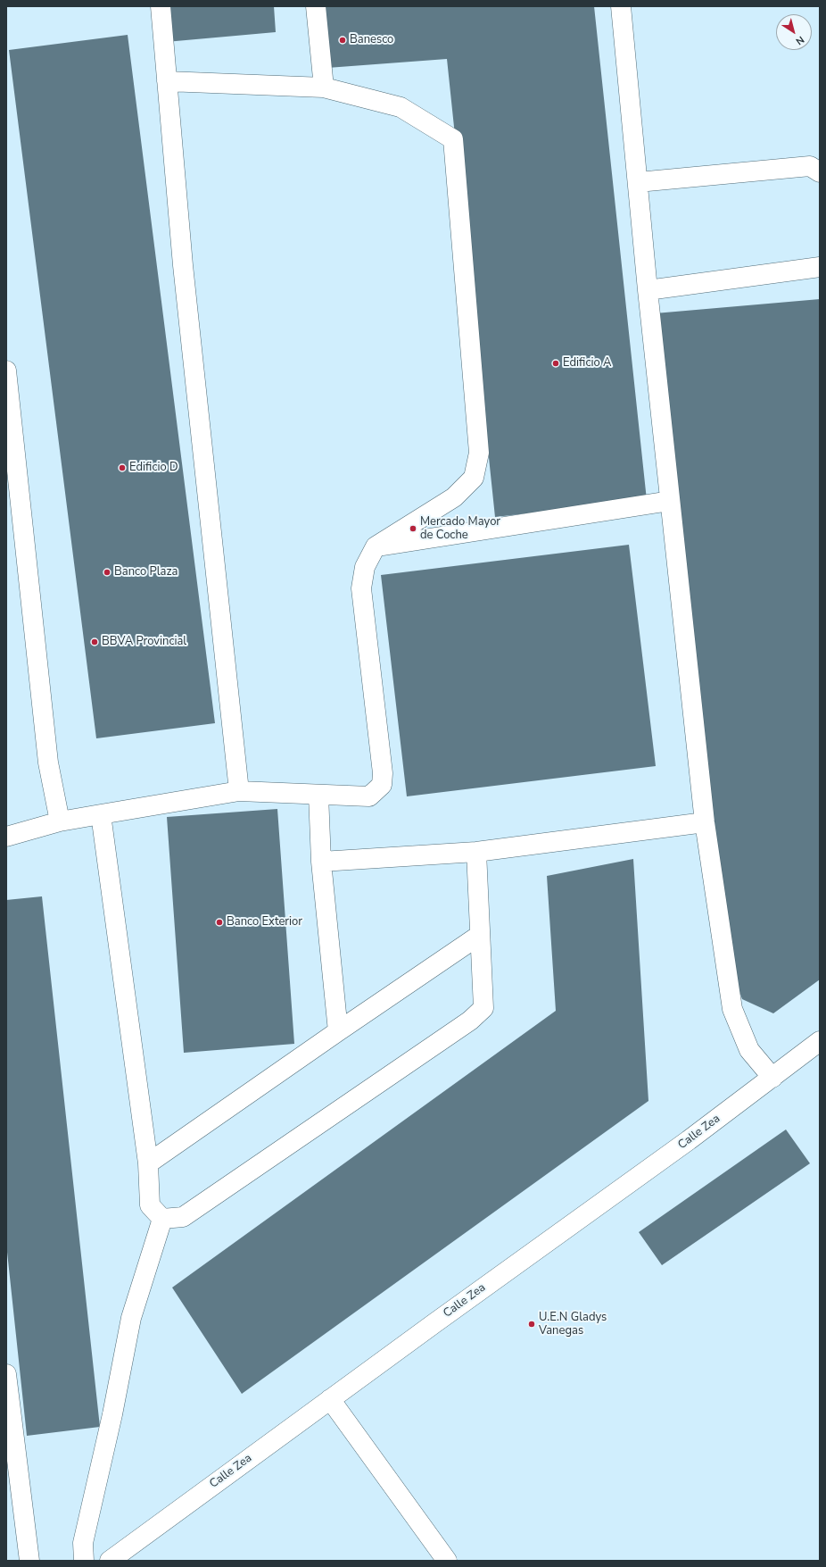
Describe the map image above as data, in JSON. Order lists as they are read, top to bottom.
{
  "streets": {
    "street": ["Calle Zea"]
  },
  "places": [
    "Banesco",
    "Edificio A",
    "Edificio D",
    "Mercado Mayor de Coche",
    "Banco Plaza",
    "BBVA Provincial",
    "Banco Exterior",
    "U.E.N Gladys Vanegas"
  ],
  "north": "bottom right"
}
